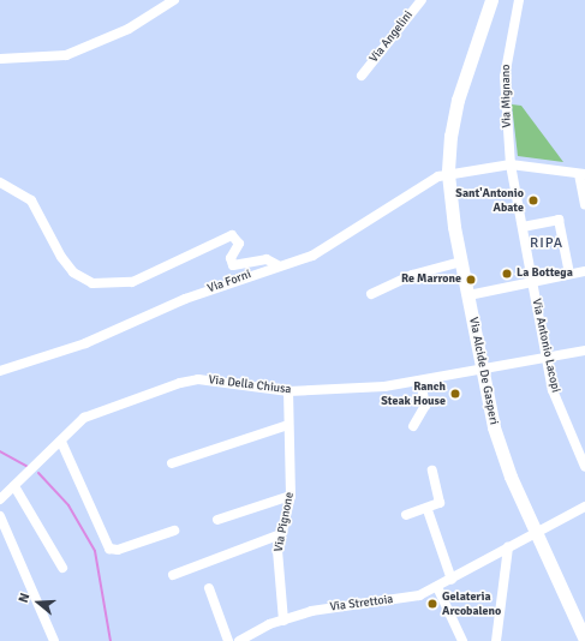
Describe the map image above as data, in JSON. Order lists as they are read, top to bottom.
{
  "streets": {
    "main road": ["Via Alcide De Gasperi"],
    "street": [
      "Via Angelini",
      "Via Mignano",
      "Via Forni",
      "Via Antonio Lacopi",
      "Via Della Chiusa",
      "Via Pignone",
      "Via Strettoia"
    ]
  },
  "crossings": [
    ["Via Mignano", "Via Antonio Lacopi"],
    ["Via Forni", "Via Alcide De Gasperi"],
    ["Via Antonio Lacopi", "Via Della Chiusa"],
    ["Via Alcide De Gasperi", "Via Della Chiusa"],
    ["Via Alcide De Gasperi", "Via Strettoia"],
    ["Via Della Chiusa", "Via Pignone"],
    ["Via Pignone", "Via Strettoia"]
  ],
  "districts": ["RIPA"],
  "places": [
    "Sant'Antonio Abate",
    "La Bottega",
    "Re Marrone",
    "Ranch Steak House",
    "Gelateria Arcobaleno"
  ],
  "north": "left"
}
